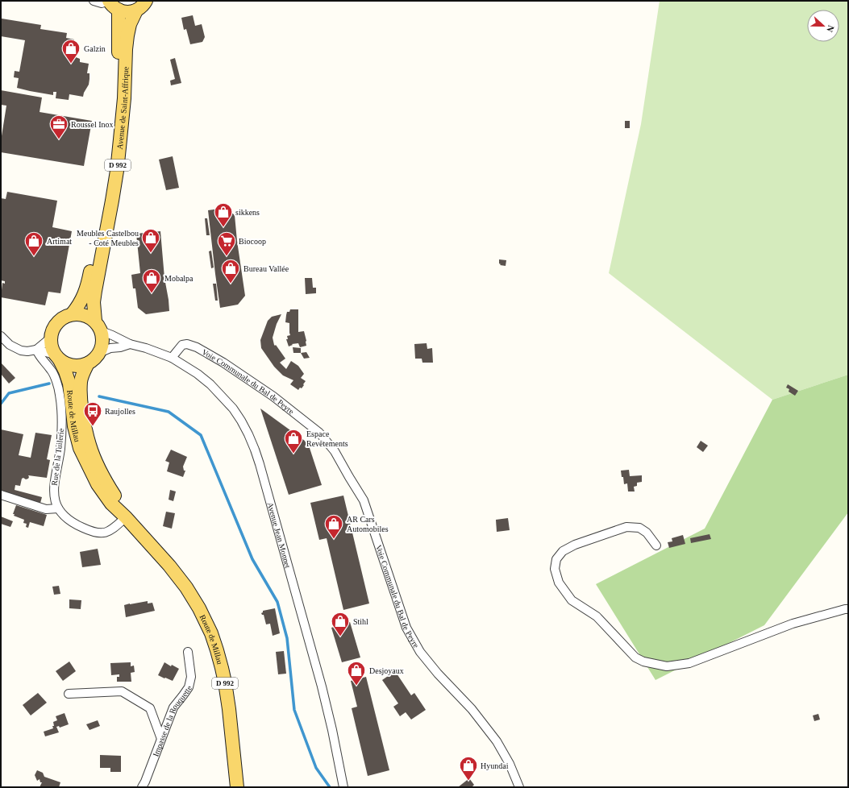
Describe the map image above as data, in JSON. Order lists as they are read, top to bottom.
{
  "streets": {
    "main road": ["Avenue de Saint-Affrique", "D 992", "Route de Millau"],
    "street": [
      "Voie Communale du Bal de Peyre",
      "Rue de la Tuilerie",
      "Avenue Jean Monnet",
      "Impasse de la Rouquette"
    ]
  },
  "crossings": [
    ["Avenue de Saint-Affrique", "Route de Millau"],
    ["Avenue de Saint-Affrique", "Avenue Jean Monnet"],
    ["Voie Communale du Bal de Peyre", "Avenue Jean Monnet"],
    ["Route de Millau", "Rue de la Tuilerie"],
    ["Route de Millau", "Avenue Jean Monnet"]
  ],
  "places": {
    "shop": [
      "Galzin",
      "sikkens",
      "Meubles Castelbou - Coté Meubles",
      "Artimat",
      "Bureau Vallée",
      "Mobalpa",
      "Espace Revêtements",
      "AR Cars Automobiles",
      "Stihl",
      "Desjoyaux",
      "Hyundai"
    ],
    "office": ["Roussel Inox"],
    "supermarket": ["Biocoop"],
    "bus stop": ["Raujolles"]
  },
  "north": "right"
}
